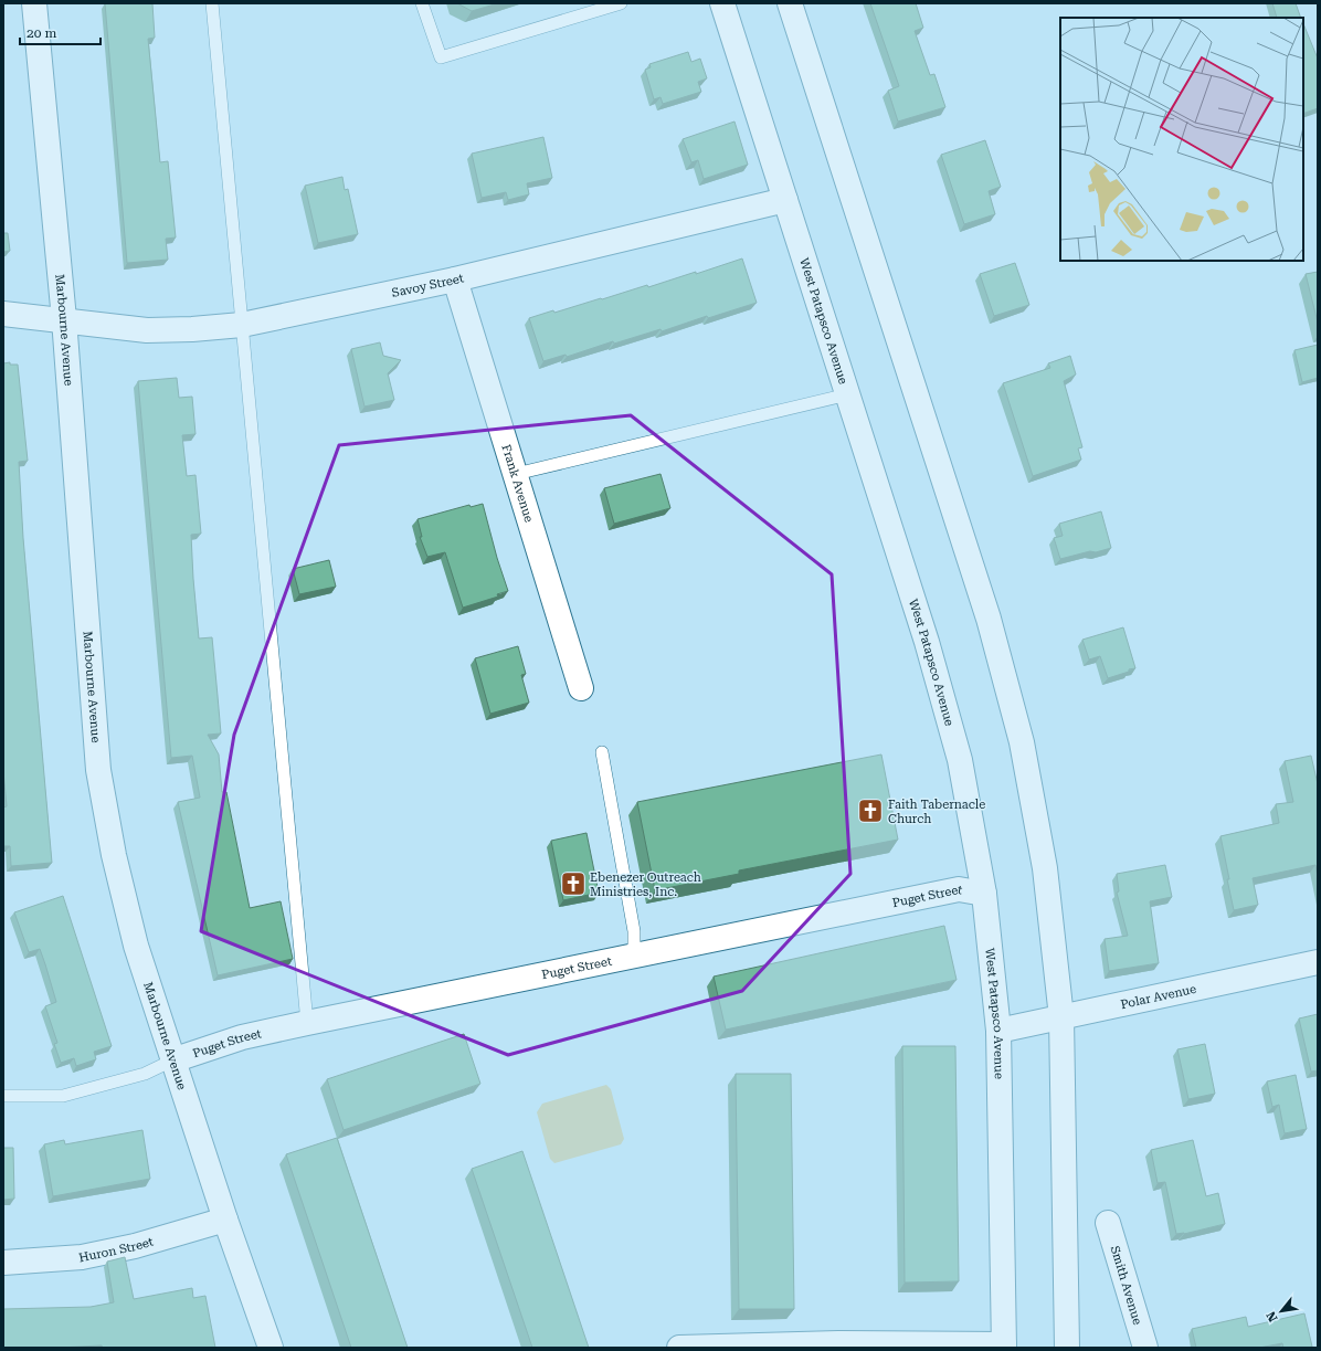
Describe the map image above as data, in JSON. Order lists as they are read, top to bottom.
{
  "streets": {
    "street": [
      "Savoy Street",
      "West Patapsco Avenue",
      "Marbourne Avenue",
      "Frank Avenue",
      "Puget Street",
      "Polar Avenue",
      "Huron Street",
      "Smith Avenue"
    ]
  },
  "crossings": [
    ["Savoy Street", "West Patapsco Avenue"],
    ["Savoy Street", "Marbourne Avenue"],
    ["Savoy Street", "Frank Avenue"],
    ["West Patapsco Avenue", "Puget Street"],
    ["West Patapsco Avenue", "Polar Avenue"],
    ["Marbourne Avenue", "Puget Street"],
    ["Marbourne Avenue", "Huron Street"]
  ],
  "places": {
    "church": ["Faith Tabernacle Church", "Ebenezer Outreach Ministries, Inc."]
  },
  "scale_bar": "20 m",
  "north": "bottom left"
}
